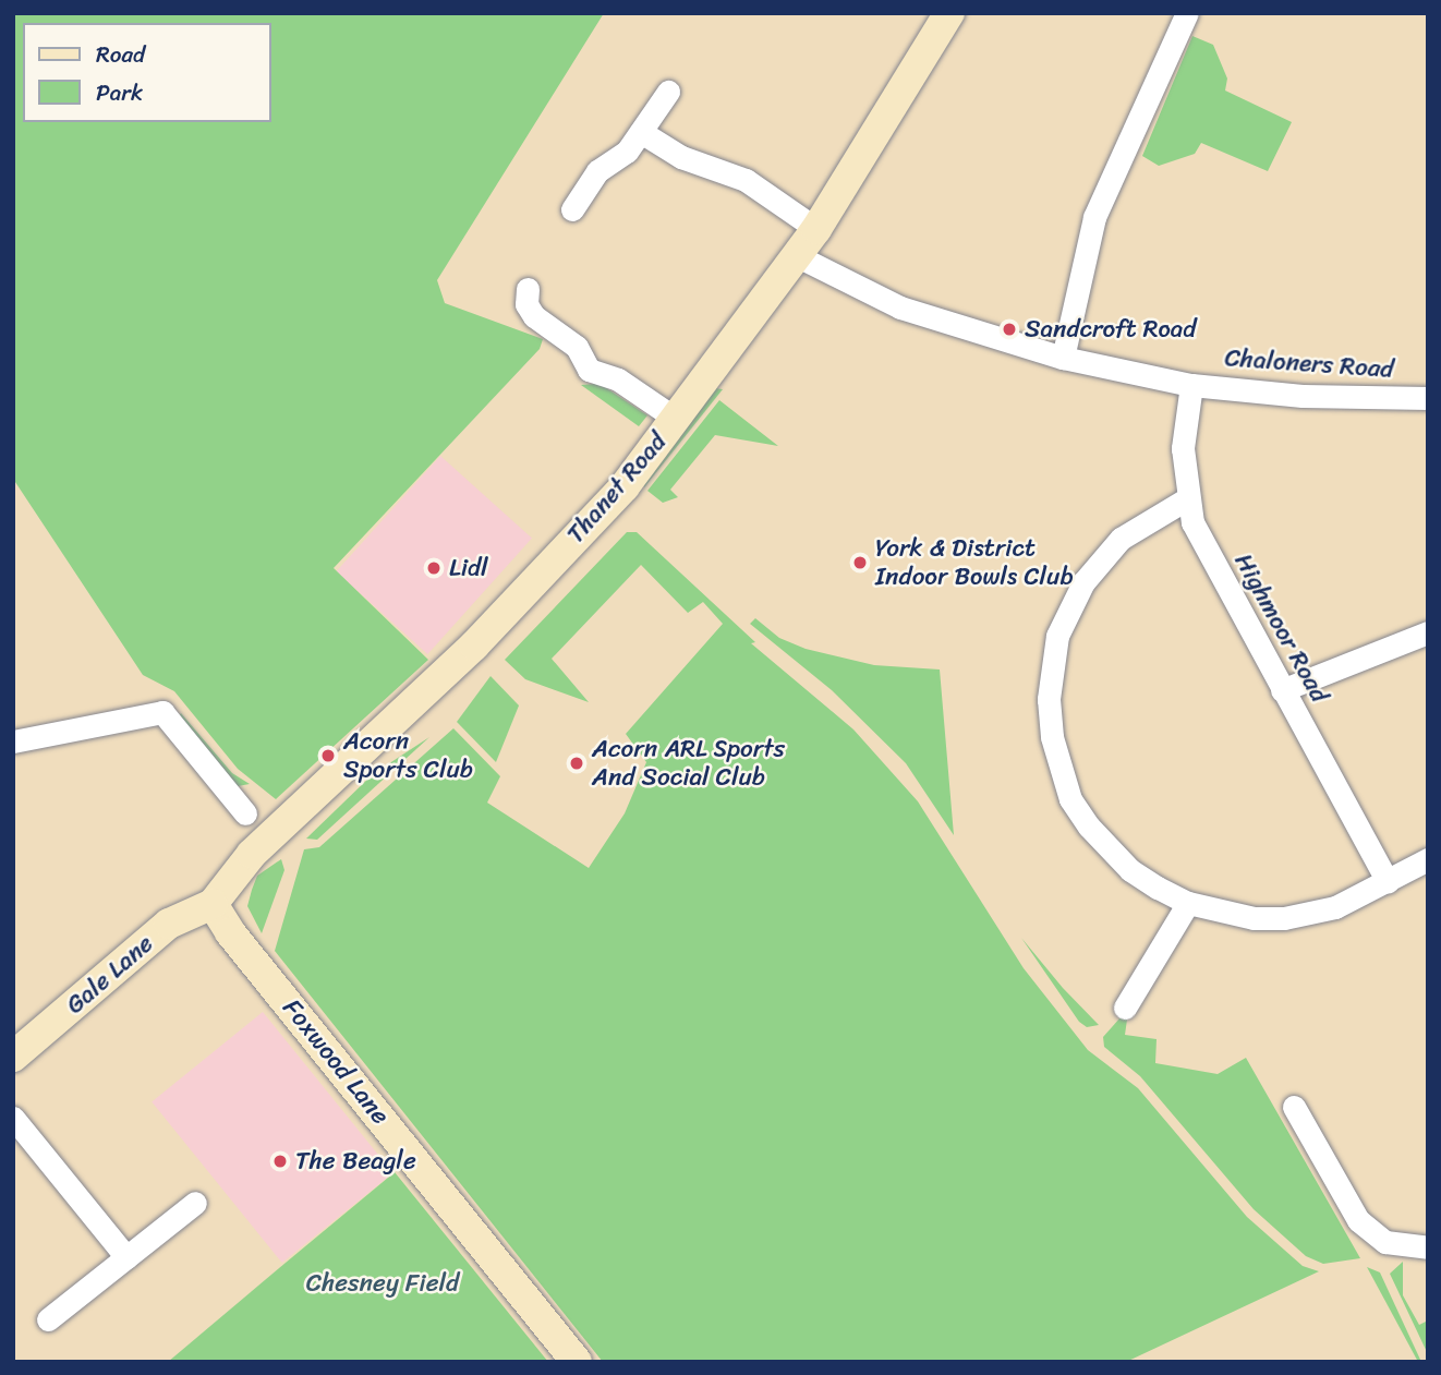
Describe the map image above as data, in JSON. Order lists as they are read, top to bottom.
{
  "streets": {
    "street": [
      "Chaloners Road",
      "Thanet Road",
      "Highmoor Road",
      "Gale Lane",
      "Foxwood Lane"
    ]
  },
  "crossings": [
    ["Chaloners Road", "Thanet Road"],
    ["Chaloners Road", "Highmoor Road"],
    ["Thanet Road", "Gale Lane"],
    ["Thanet Road", "Foxwood Lane"],
    ["Gale Lane", "Foxwood Lane"]
  ],
  "parks": ["Chesney Field"],
  "places": [
    "Sandcroft Road",
    "York & District Indoor Bowls Club",
    "Lidl",
    "Acorn Sports Club",
    "Acorn ARL Sports And Social Club",
    "The Beagle"
  ],
  "legend": ["Road", "Park"]
}
